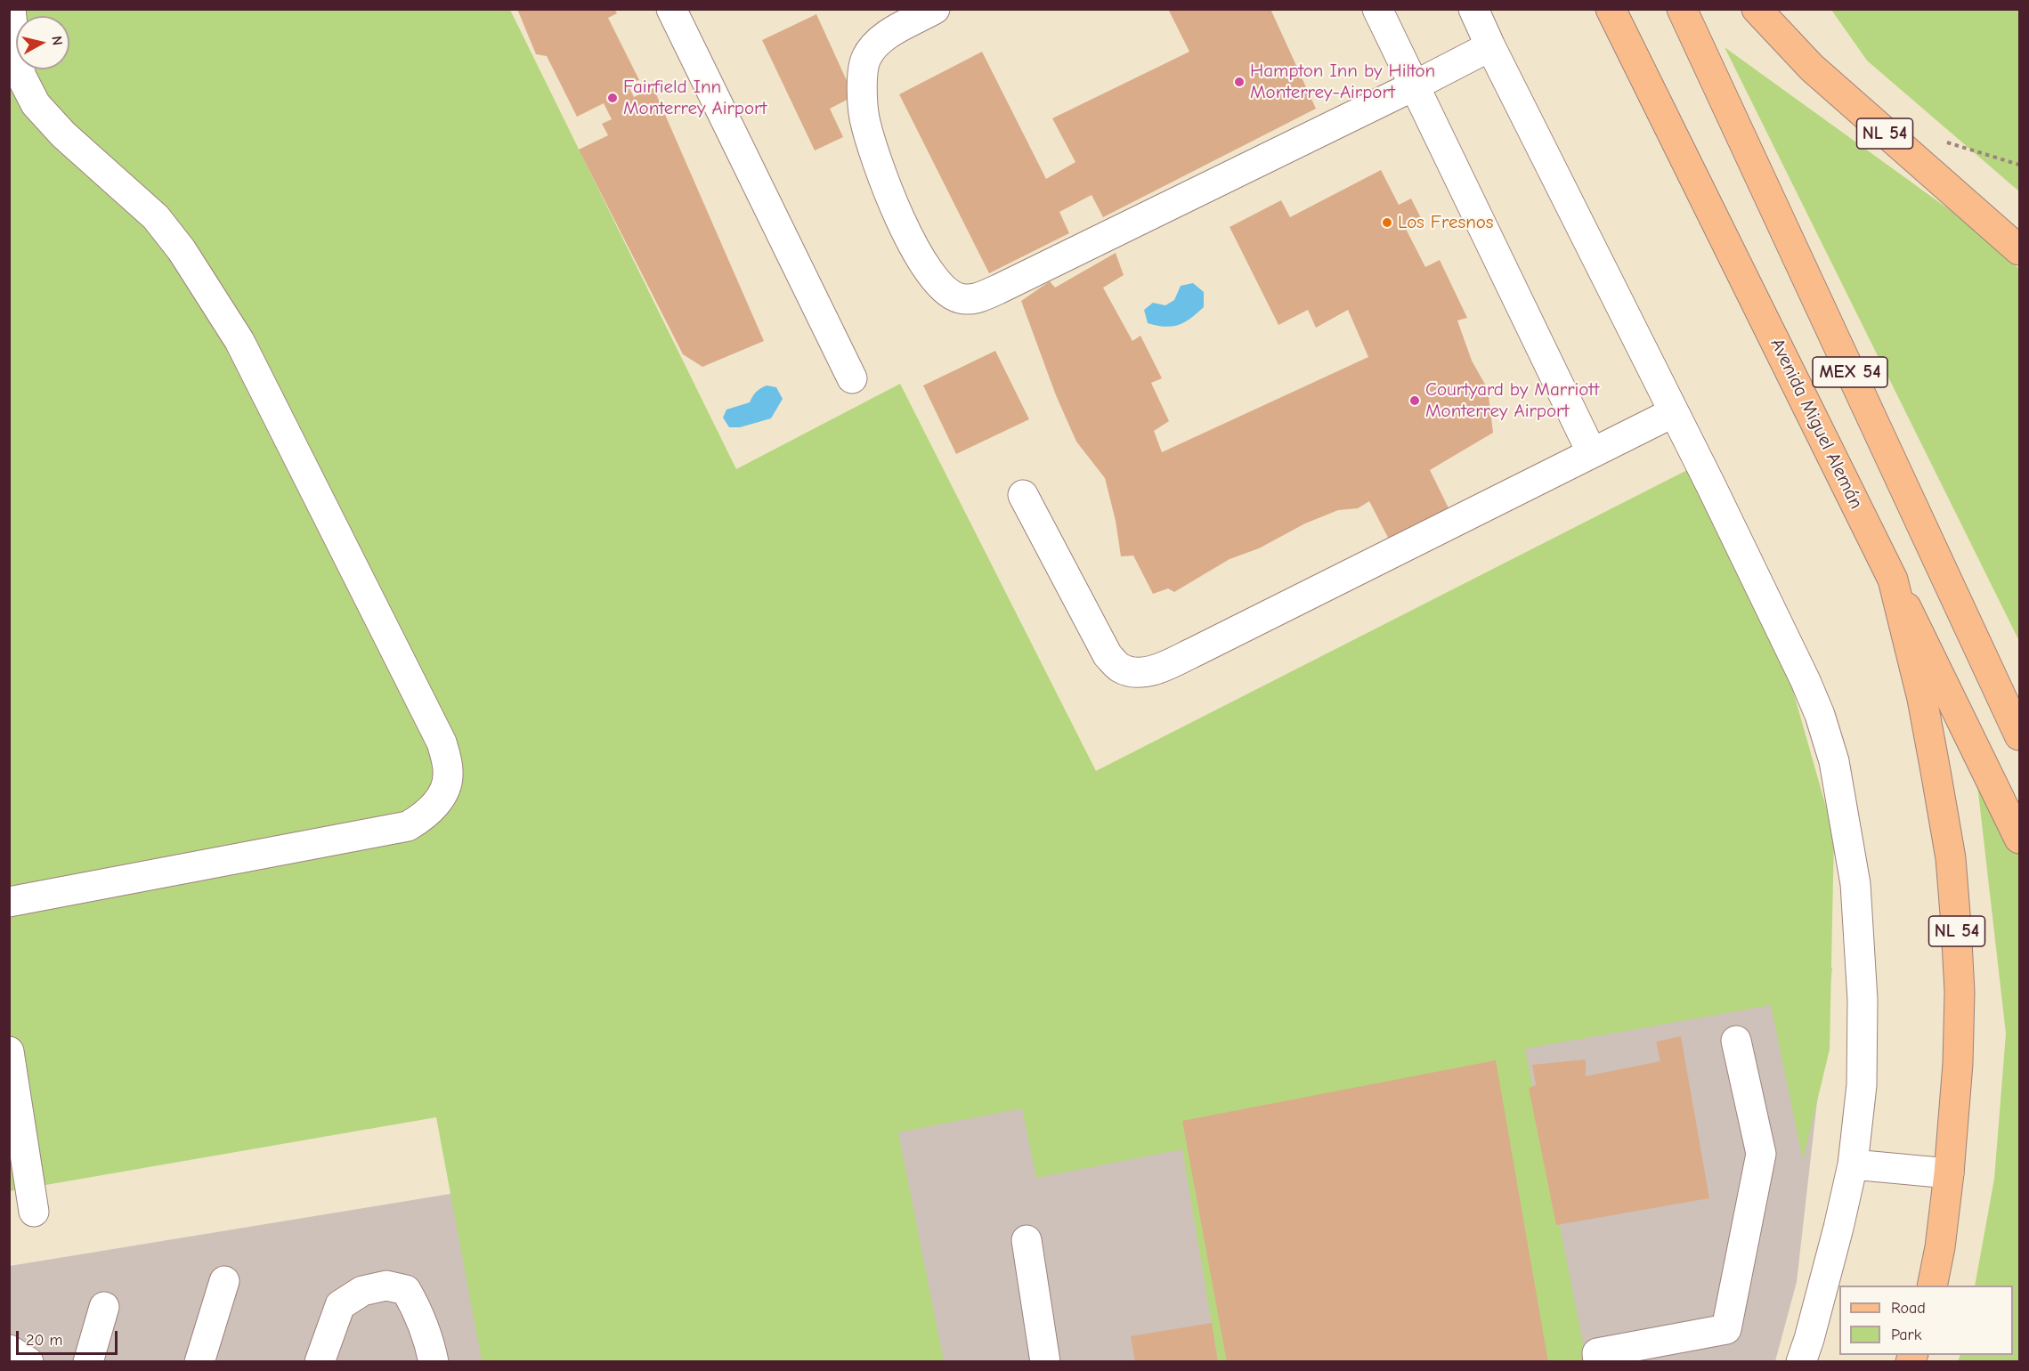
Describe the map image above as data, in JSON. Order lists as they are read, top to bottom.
{
  "streets": {
    "main road": ["NL 54", "MEX 54", "Avenida Miguel Alemán"]
  },
  "crossings": [
    ["NL 54", "Avenida Miguel Alemán"]
  ],
  "places": [
    "Hampton Inn by Hilton Monterrey-Airport",
    "Fairfield Inn Monterrey Airport",
    "Los Fresnos",
    "Courtyard by Marriott Monterrey Airport"
  ],
  "legend": ["Road", "Park"],
  "scale_bar": "20 m",
  "north": "right"
}
